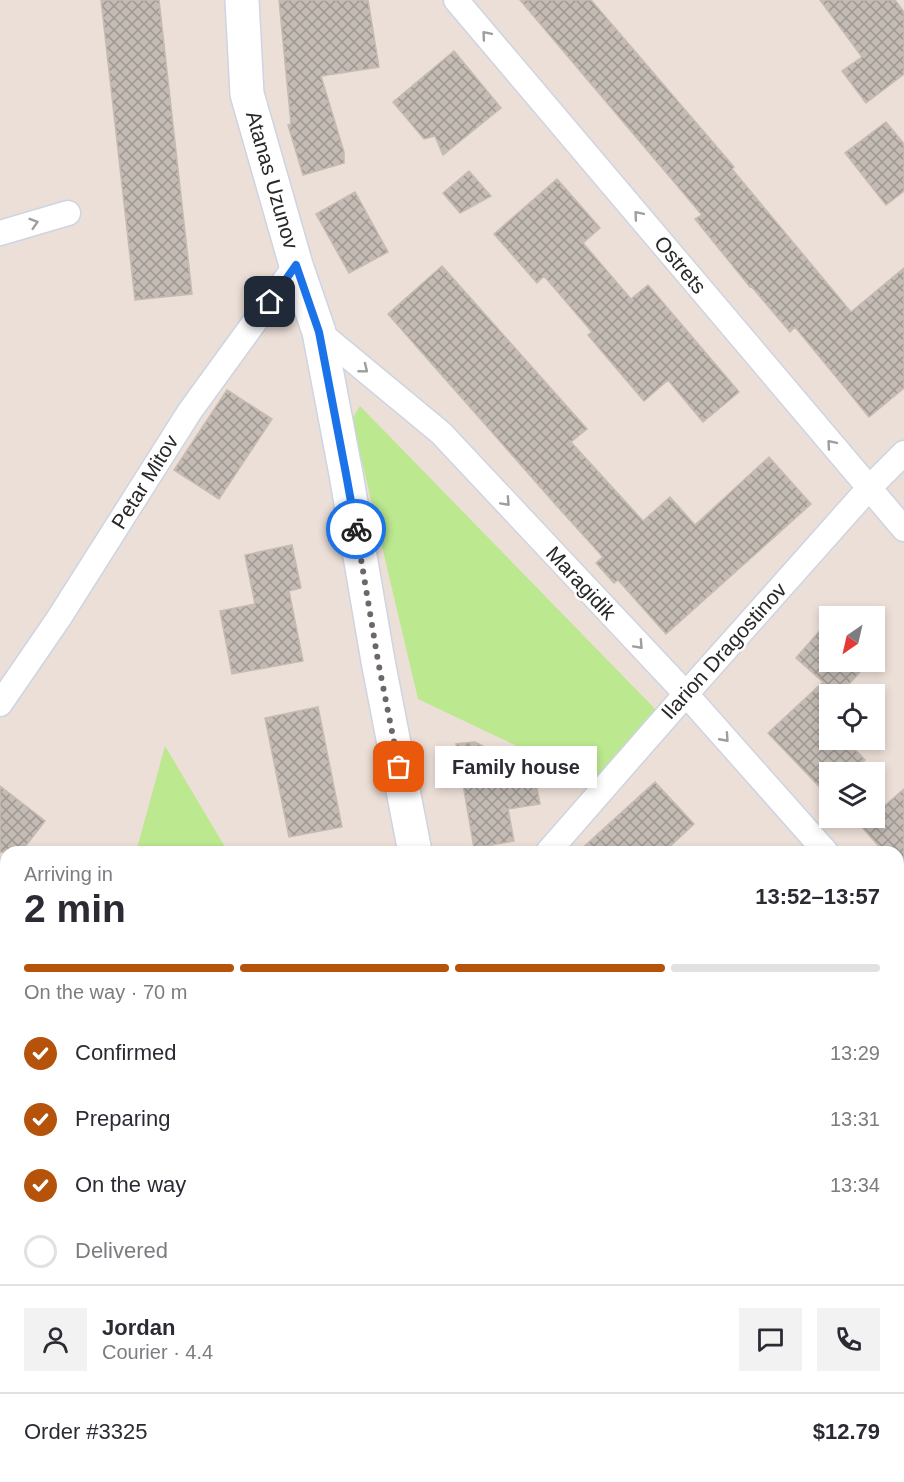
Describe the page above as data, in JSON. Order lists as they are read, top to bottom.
{
  "streets": {
    "street": [
      "Atanas Uzunov",
      "Ostrets",
      "Petar Mitov",
      "Maragidik",
      "Ilarion Dragostinov"
    ]
  },
  "crossings": [
    ["Atanas Uzunov", "Petar Mitov"],
    ["Atanas Uzunov", "Maragidik"],
    ["Ostrets", "Ilarion Dragostinov"],
    ["Maragidik", "Ilarion Dragostinov"]
  ],
  "one_way": ["Ostrets", "Maragidik"],
  "places": ["Family house"],
  "north": "bottom left",
  "page": {
    "bubble": "Family house",
    "heading": ["2 min", "Arriving in", "13:52–13:57"],
    "panel": [
      "Jordan",
      "Courier · 4.4",
      "Order #3325",
      "$12.79"
    ],
    "bar": "On the way · 70 m",
    "list": [
      ["Confirmed", "13:29"],
      ["Preparing", "13:31"],
      ["On the way", "13:34"],
      "Delivered"
    ]
  }
}
